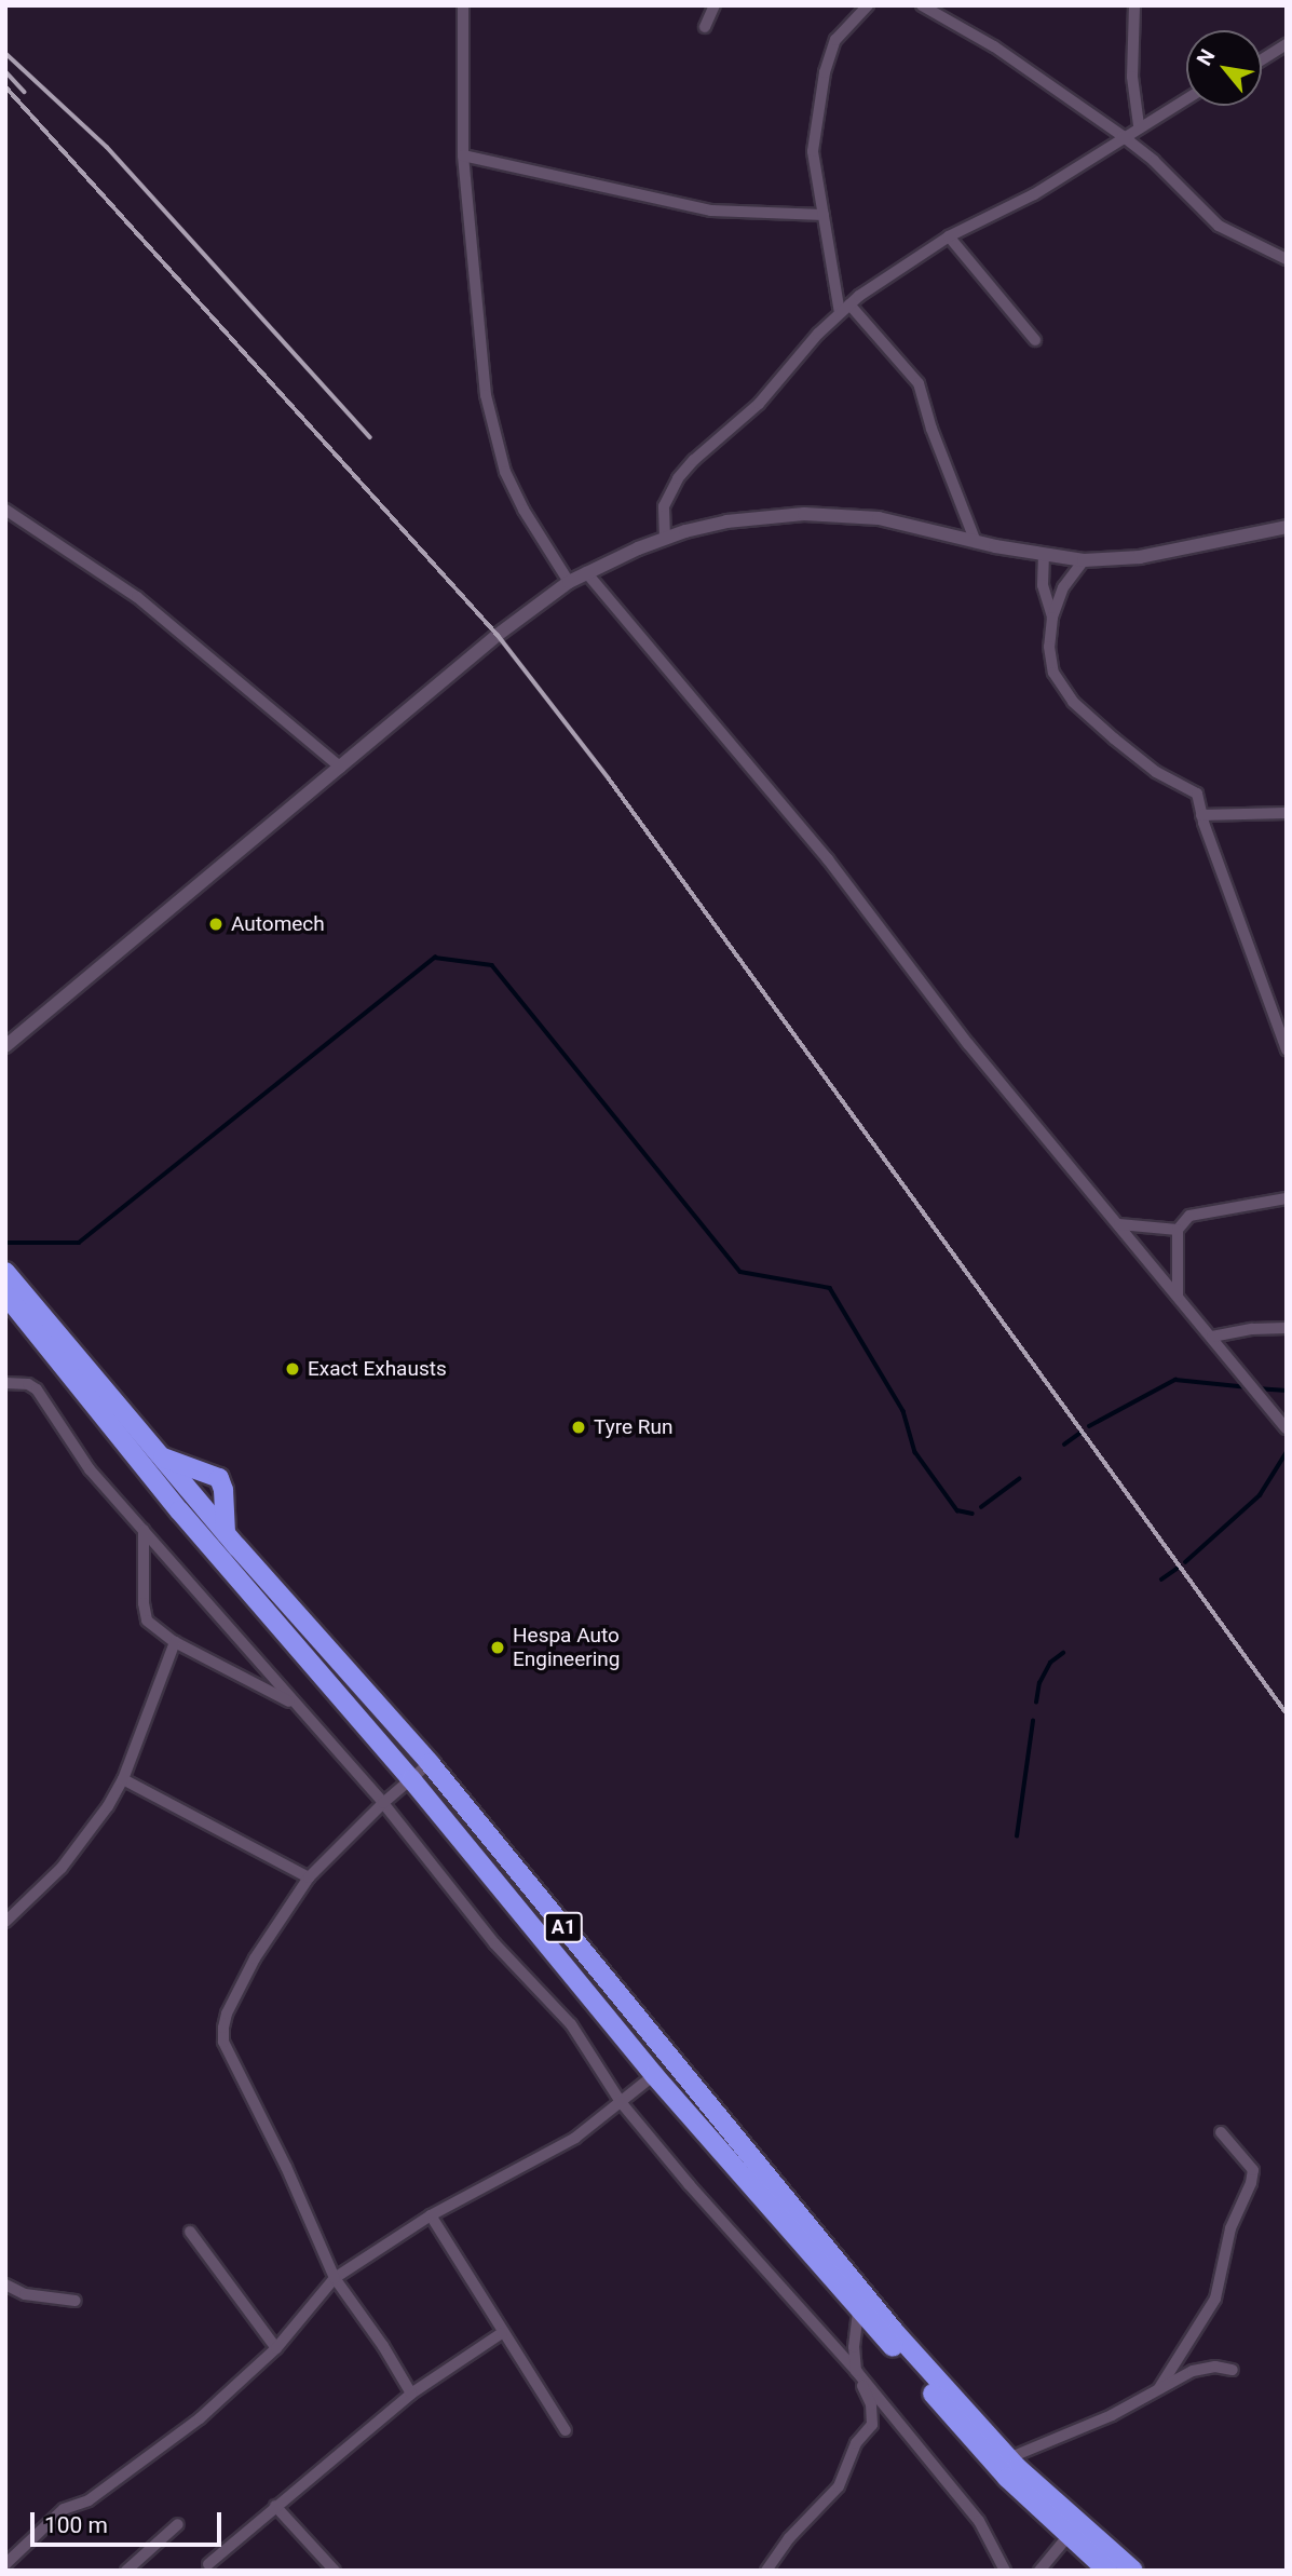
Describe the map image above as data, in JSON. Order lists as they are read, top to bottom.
{
  "streets": {
    "highway": ["A1"]
  },
  "places": [
    "Automech",
    "Exact Exhausts",
    "Tyre Run",
    "Hespa Auto Engineering"
  ],
  "scale_bar": "100 m",
  "north": "top left"
}
